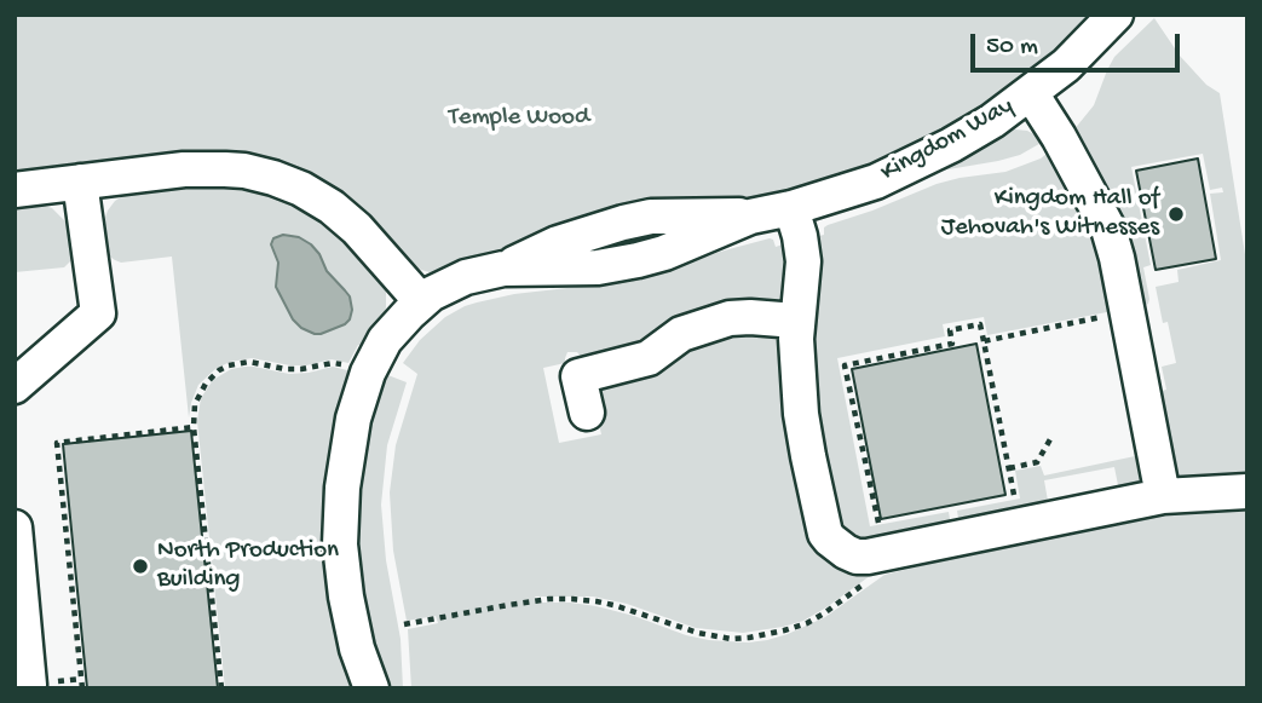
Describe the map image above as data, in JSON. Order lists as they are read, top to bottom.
{
  "streets": {
    "street": ["Kingdom Way"]
  },
  "parks": ["Temple Wood"],
  "places": ["Kingdom Hall of Jehovah's Witnesses", "North Production Building"],
  "scale_bar": "50 m"
}
